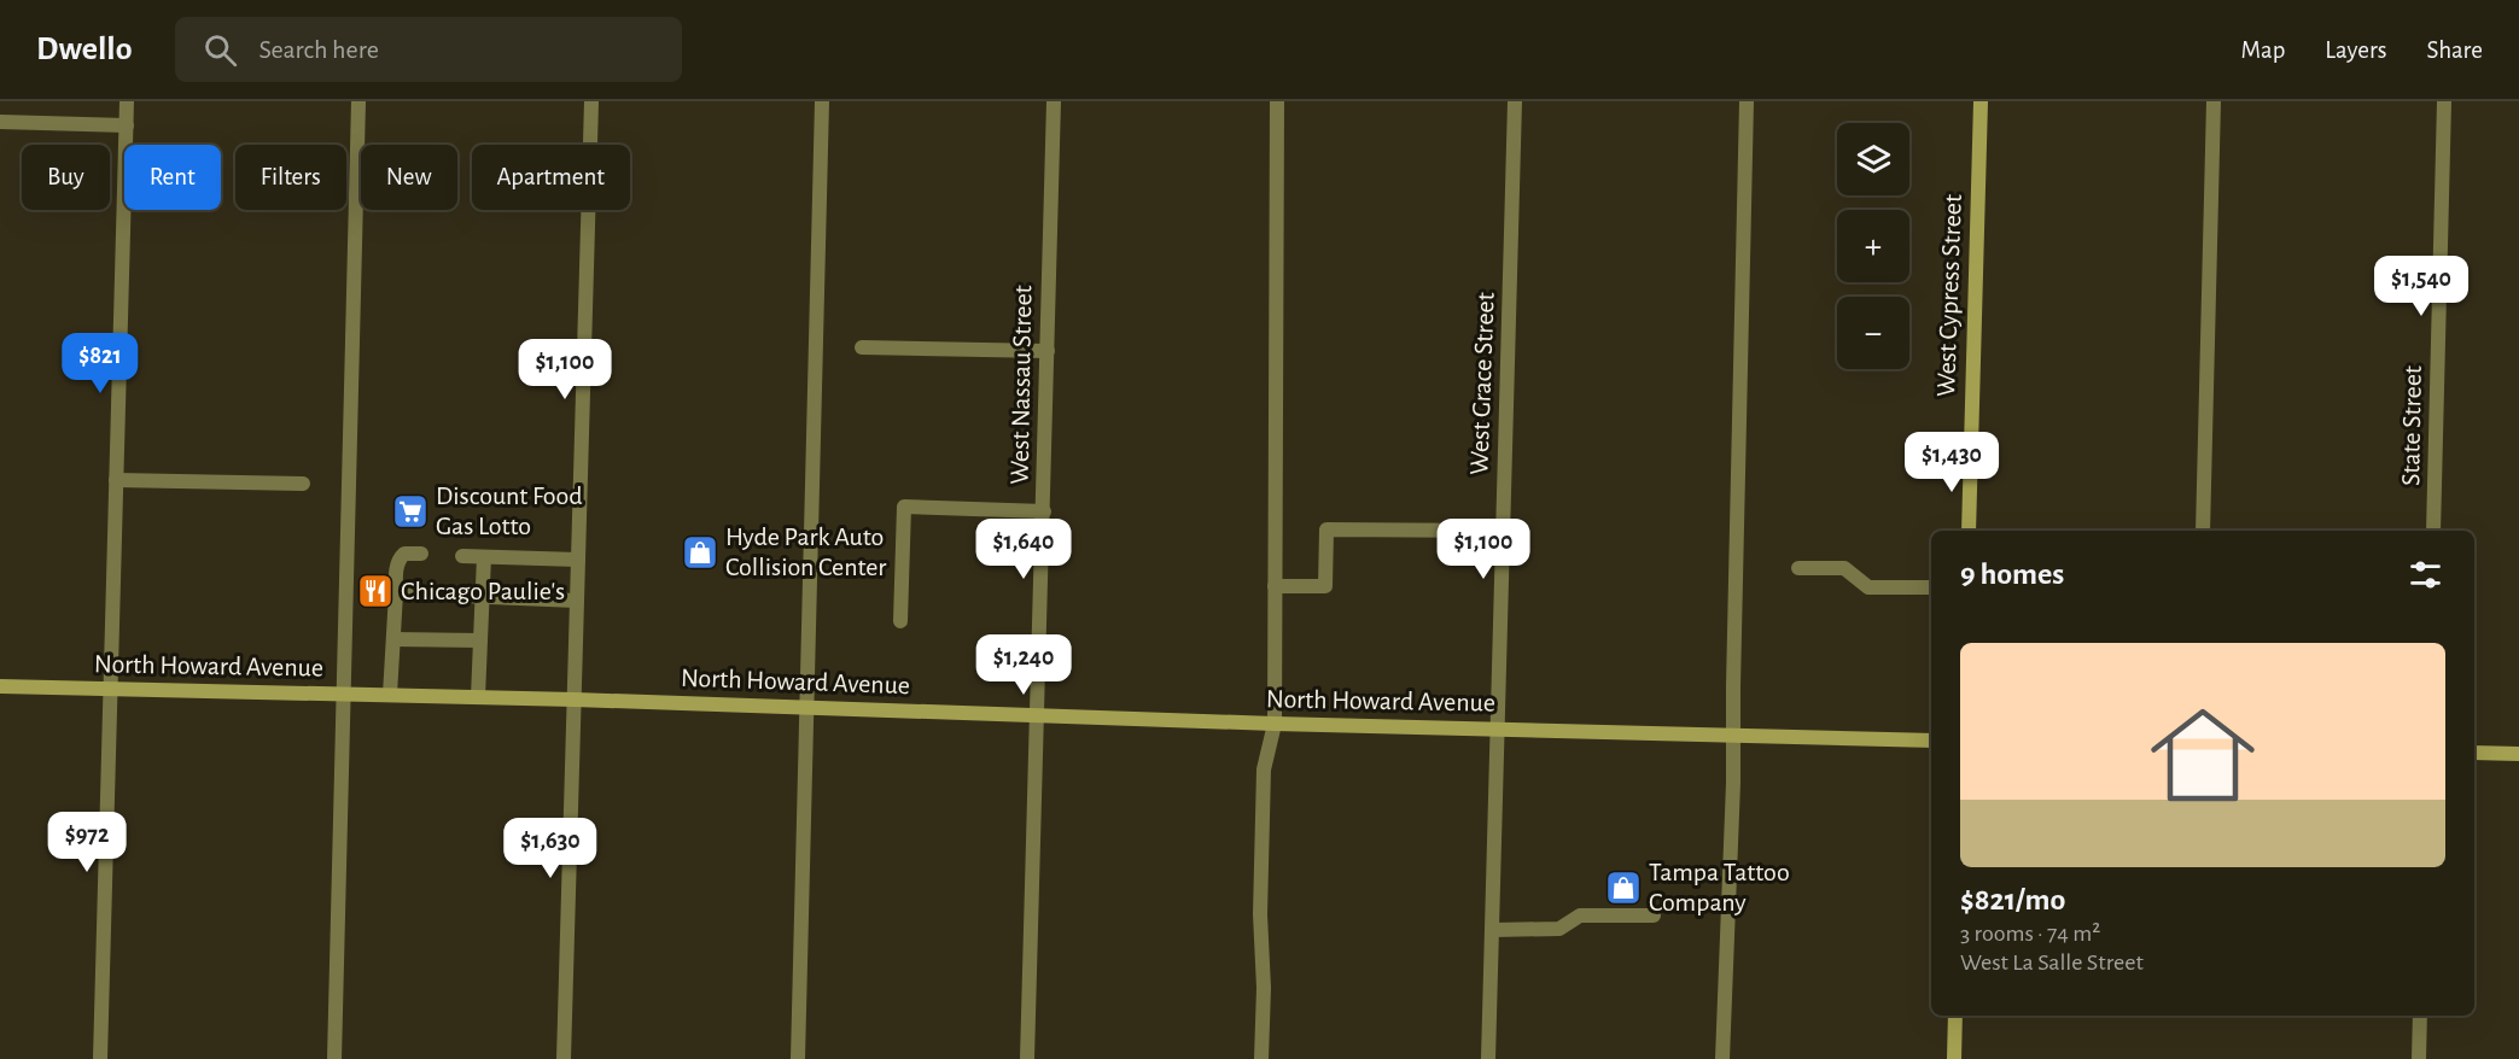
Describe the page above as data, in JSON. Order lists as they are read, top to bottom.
{
  "streets": {
    "main road": ["West Cypress Street", "North Howard Avenue"],
    "street": ["West Grace Street", "West Nassau Street", "State Street"]
  },
  "crossings": [
    ["West Grace Street", "North Howard Avenue"],
    ["West Nassau Street", "North Howard Avenue"]
  ],
  "places": {
    "supermarket": ["Discount Food Gas Lotto"],
    "shop": ["Hyde Park Auto Collision Center", "Tampa Tattoo Company"],
    "restaurant": ["Chicago Paulie's"]
  },
  "page": {
    "header": "Dwello",
    "search": "Search here",
    "nav": ["Map", "Layers", "Share"],
    "map_buttons": ["+", "−"],
    "chip": [
      "Buy",
      "Rent",
      "Filters",
      "New",
      "Apartment"
    ],
    "price": [
      "$1,540",
      "$821",
      "$1,100",
      "$1,430",
      "$1,640",
      "$1,100",
      "$1,240",
      "$972",
      "$1,630"
    ],
    "heading": "9 homes",
    "list": [
      {
        "name": "$821/mo",
        "note": "3 rooms · 74 m² · West La Salle Street"
      }
    ]
  }
}
